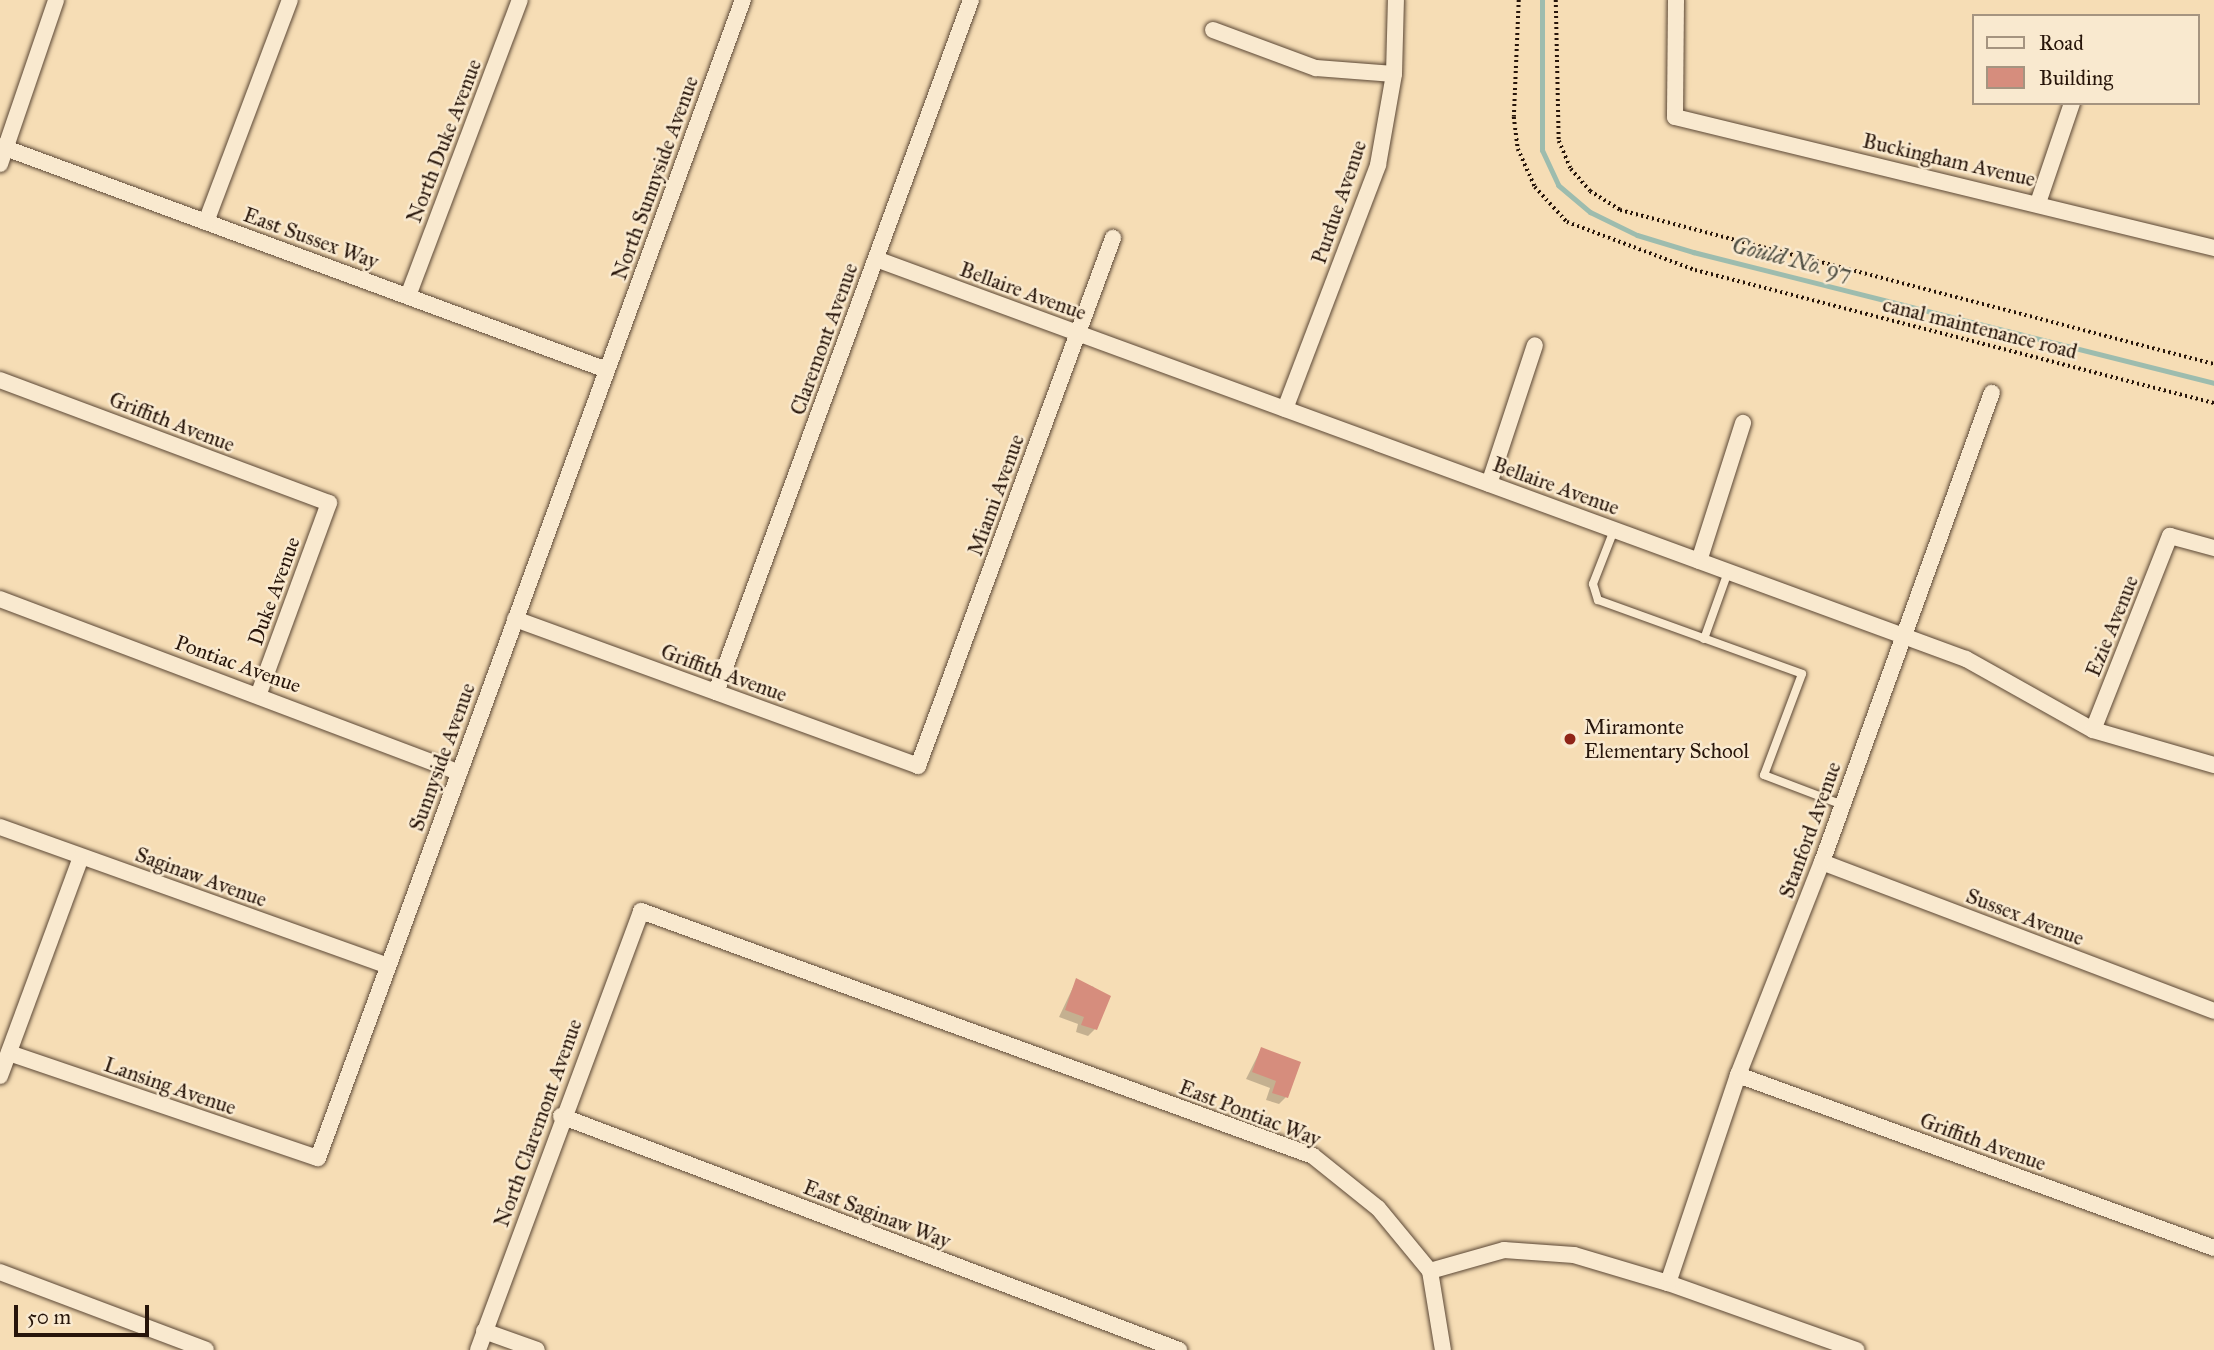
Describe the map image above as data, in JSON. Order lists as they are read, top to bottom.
{
  "streets": {
    "street": [
      "North Duke Avenue",
      "Buckingham Avenue",
      "North Sunnyside Avenue",
      "Purdue Avenue",
      "East Sussex Way",
      "Bellaire Avenue",
      "Claremont Avenue",
      "Griffith Avenue",
      "Miami Avenue",
      "Duke Avenue",
      "Ezie Avenue",
      "Pontiac Avenue",
      "Sunnyside Avenue",
      "Stanford Avenue",
      "Saginaw Avenue",
      "Sussex Avenue",
      "Lansing Avenue",
      "East Pontiac Way",
      "North Claremont Avenue",
      "East Saginaw Way"
    ],
    "path": ["canal maintenance road"]
  },
  "crossings": [
    ["North Duke Avenue", "East Sussex Way"],
    ["North Sunnyside Avenue", "East Sussex Way"],
    ["North Sunnyside Avenue", "Sunnyside Avenue"],
    ["Purdue Avenue", "Bellaire Avenue"],
    ["East Sussex Way", "Sunnyside Avenue"],
    ["Bellaire Avenue", "Claremont Avenue"],
    ["Bellaire Avenue", "Miami Avenue"],
    ["Bellaire Avenue", "Ezie Avenue"],
    ["Bellaire Avenue", "Stanford Avenue"],
    ["Claremont Avenue", "Griffith Avenue"],
    ["Griffith Avenue", "Miami Avenue"],
    ["Griffith Avenue", "Duke Avenue"],
    ["Griffith Avenue", "Sunnyside Avenue"],
    ["Griffith Avenue", "Stanford Avenue"],
    ["Duke Avenue", "Pontiac Avenue"],
    ["Pontiac Avenue", "Sunnyside Avenue"],
    ["Sunnyside Avenue", "Saginaw Avenue"],
    ["Sunnyside Avenue", "Lansing Avenue"],
    ["Stanford Avenue", "Sussex Avenue"],
    ["East Pontiac Way", "North Claremont Avenue"],
    ["North Claremont Avenue", "East Saginaw Way"]
  ],
  "water": ["Gould No. 97"],
  "places": ["Miramonte Elementary School"],
  "legend": ["Road", "Building"],
  "scale_bar": "50 m"
}
